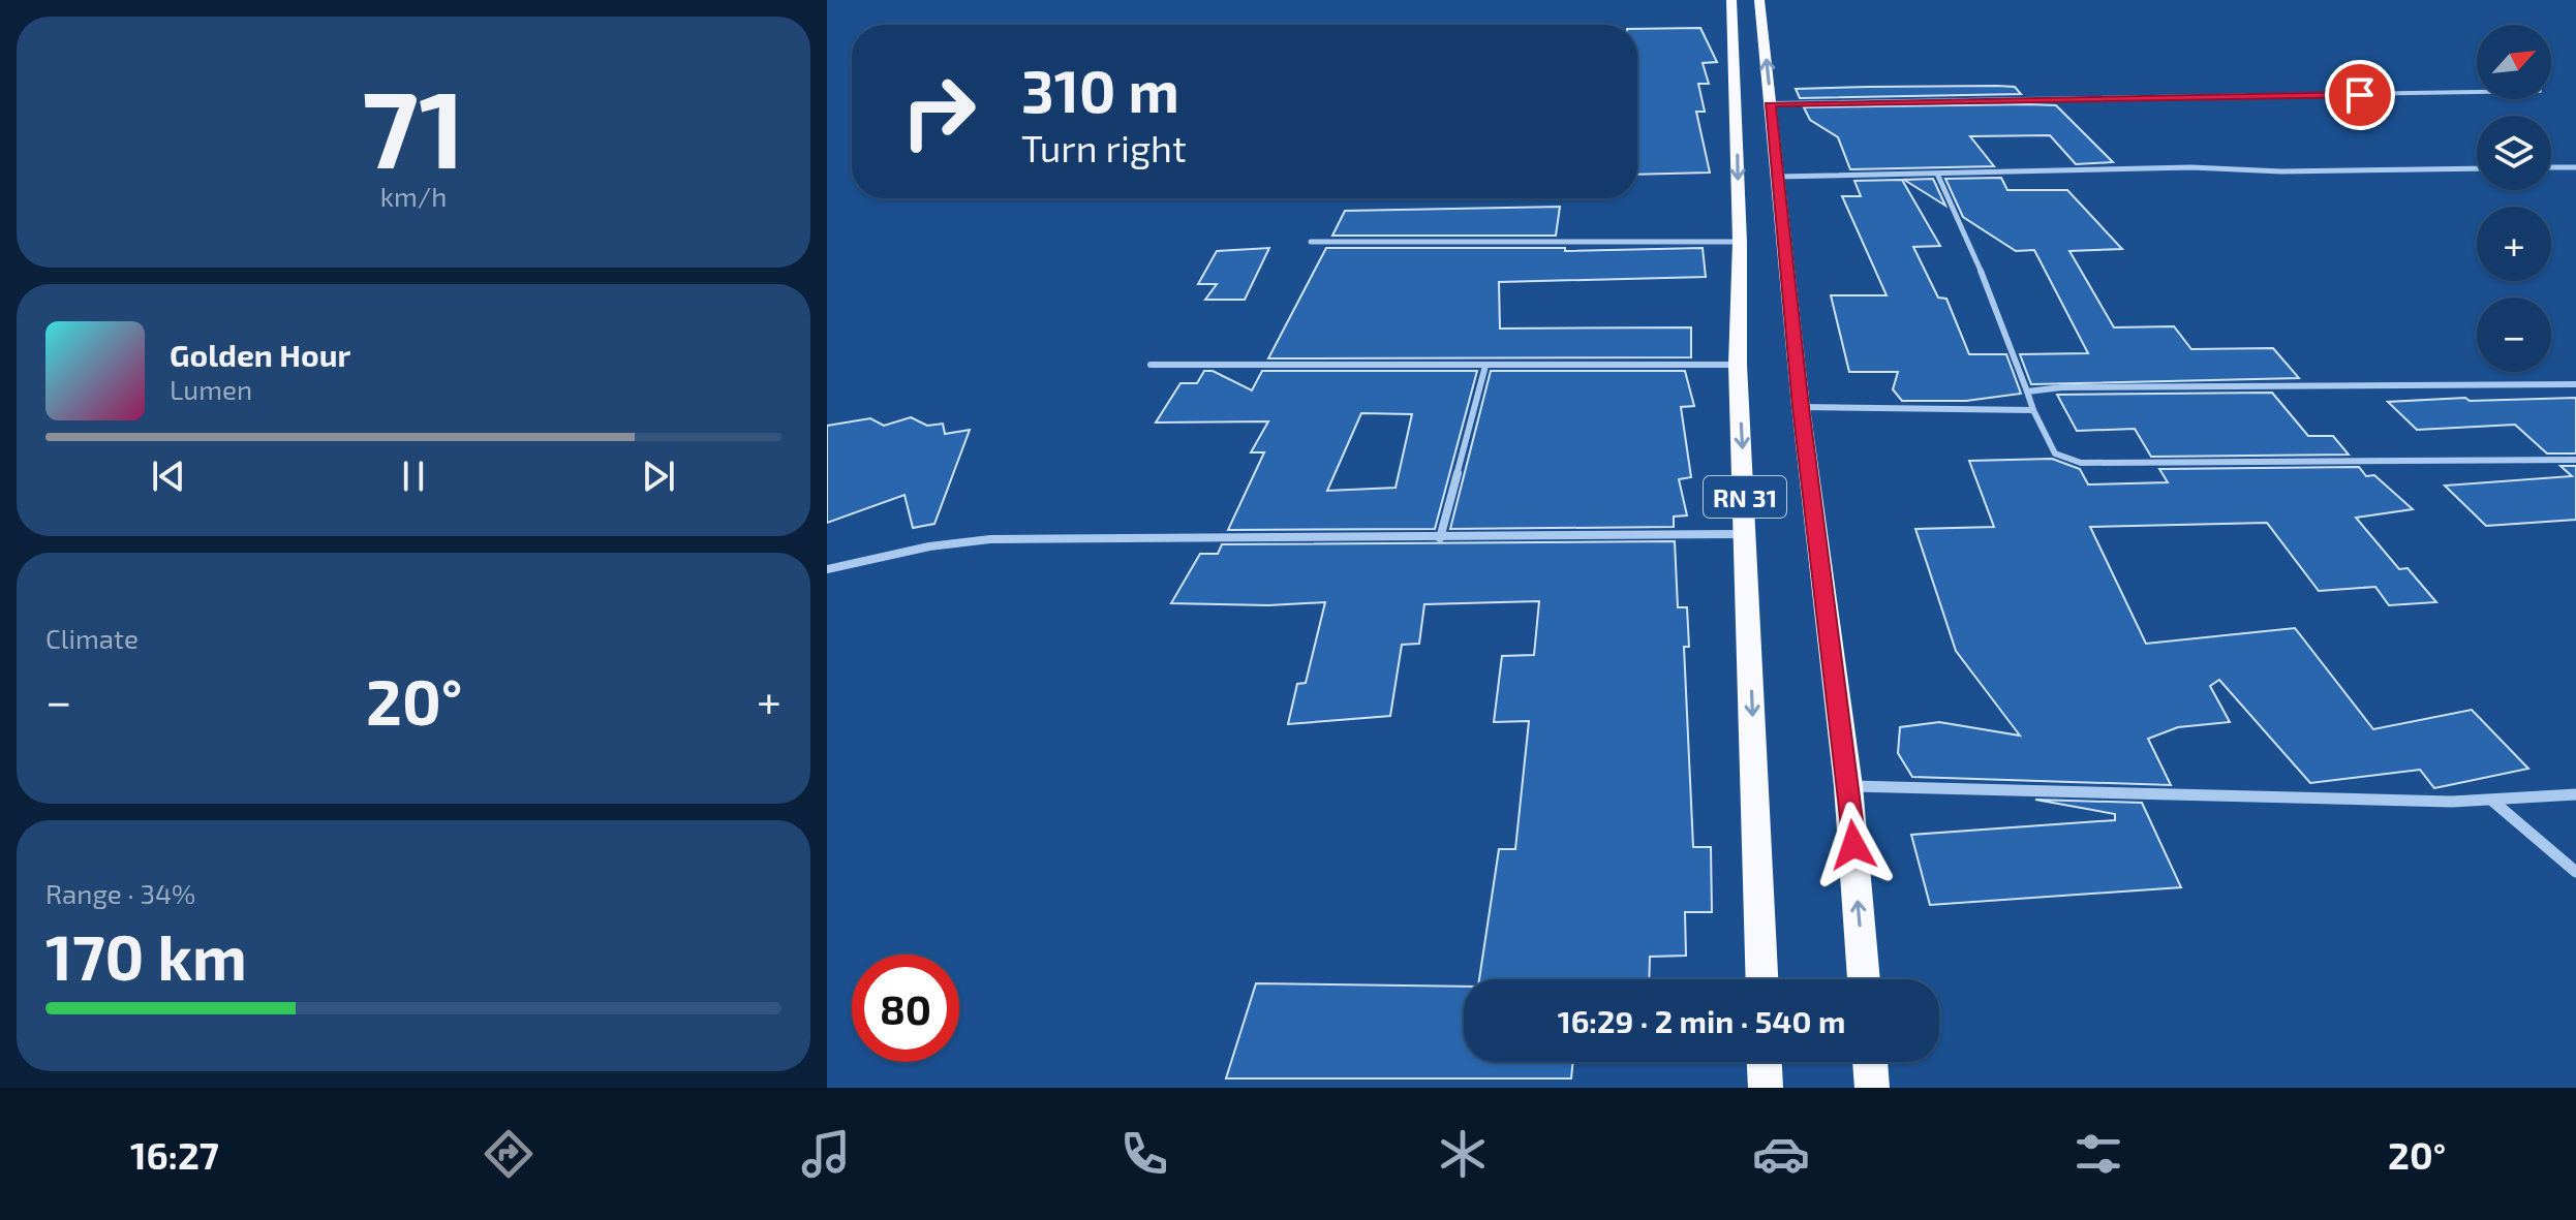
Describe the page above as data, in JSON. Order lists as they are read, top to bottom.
{
  "streets": {
    "highway": ["RN 31"]
  },
  "north": "top right",
  "page": {
    "tile": [
      ["71", "km/h"],
      "Climate",
      ["Range · 34%", "170 km"]
    ],
    "map_buttons": ["+", "−"],
    "turn": ["310 m", "Turn right"],
    "song": ["Golden Hour", "Lumen"],
    "heat": ["−", "20°", "+"],
    "limit": "80",
    "trip": "16:29 · 2 min · 540 m",
    "tabs": ["16:27", "20°"]
  }
}
